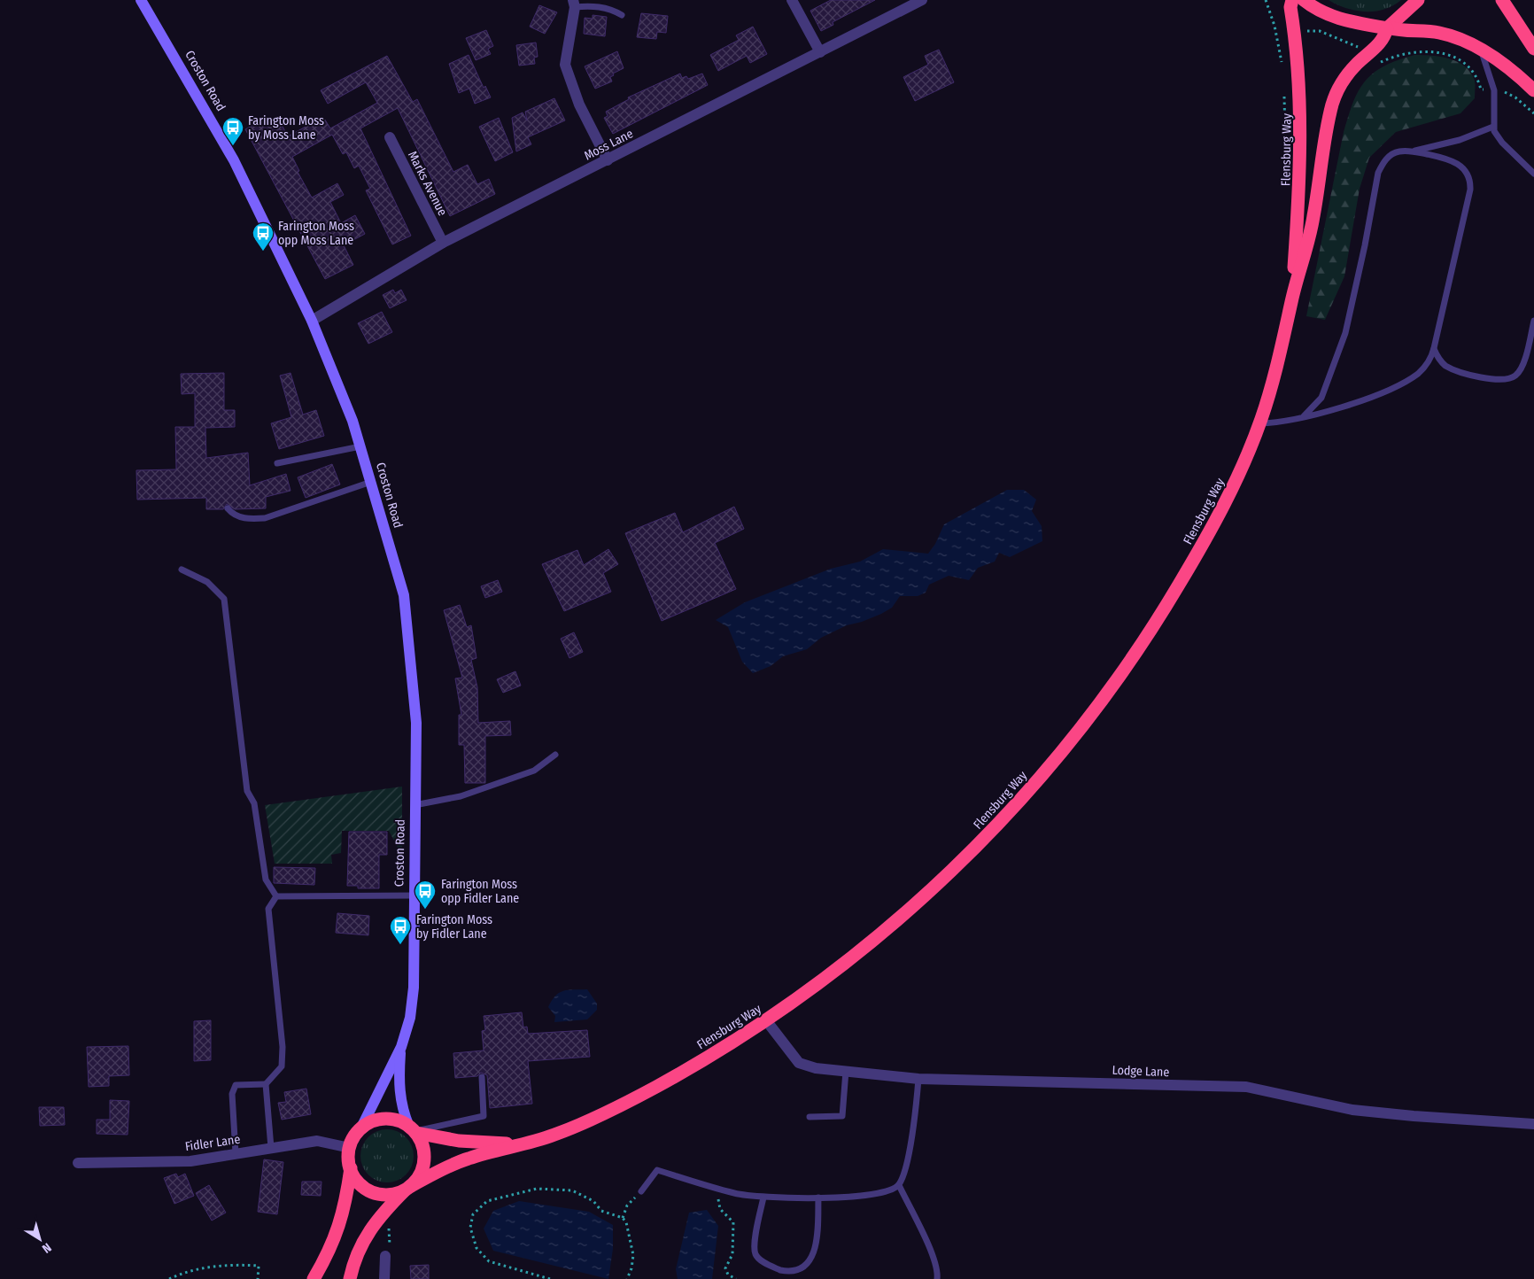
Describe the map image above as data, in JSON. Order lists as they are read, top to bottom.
{
  "streets": {
    "highway": ["Flensburg Way"],
    "street": [
      "Croston Road",
      "Moss Lane",
      "Marks Avenue",
      "Lodge Lane",
      "Fidler Lane"
    ]
  },
  "crossings": [
    ["Croston Road", "Moss Lane"],
    ["Croston Road", "Flensburg Way"],
    ["Croston Road", "Fidler Lane"],
    ["Moss Lane", "Marks Avenue"],
    ["Flensburg Way", "Lodge Lane"],
    ["Flensburg Way", "Fidler Lane"]
  ],
  "places": {
    "bus stop": [
      "Farington Moss by Moss Lane",
      "Farington Moss opp Moss Lane",
      "Farington Moss opp Fidler Lane",
      "Farington Moss by Fidler Lane"
    ]
  },
  "north": "bottom right"
}
